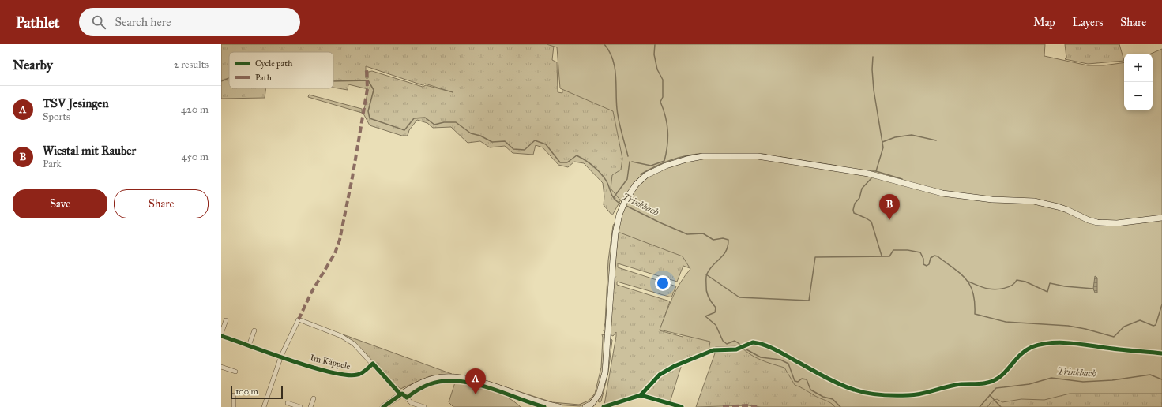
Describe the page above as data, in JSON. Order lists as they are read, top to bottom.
{
  "streets": {
    "street": ["Im Käppele"]
  },
  "water": ["Trinkbach"],
  "legend": ["Cycle path", "Path"],
  "scale_bar": "100 m",
  "page": {
    "header": "Pathlet",
    "search": "Search here",
    "nav": ["Map", "Layers", "Share"],
    "heading": ["Nearby", "2 results"],
    "map_buttons": ["+", "−"],
    "list": [
      {
        "mark": "A",
        "name": "TSV Jesingen",
        "note": "Sports",
        "value": "420 m"
      },
      {
        "mark": "B",
        "name": "Wiestal mit Rauber",
        "note": "Park",
        "value": "450 m"
      }
    ],
    "buttons": ["Save", "Share"],
    "pins": ["B", "A"],
    "scale": "100 m"
  }
}
